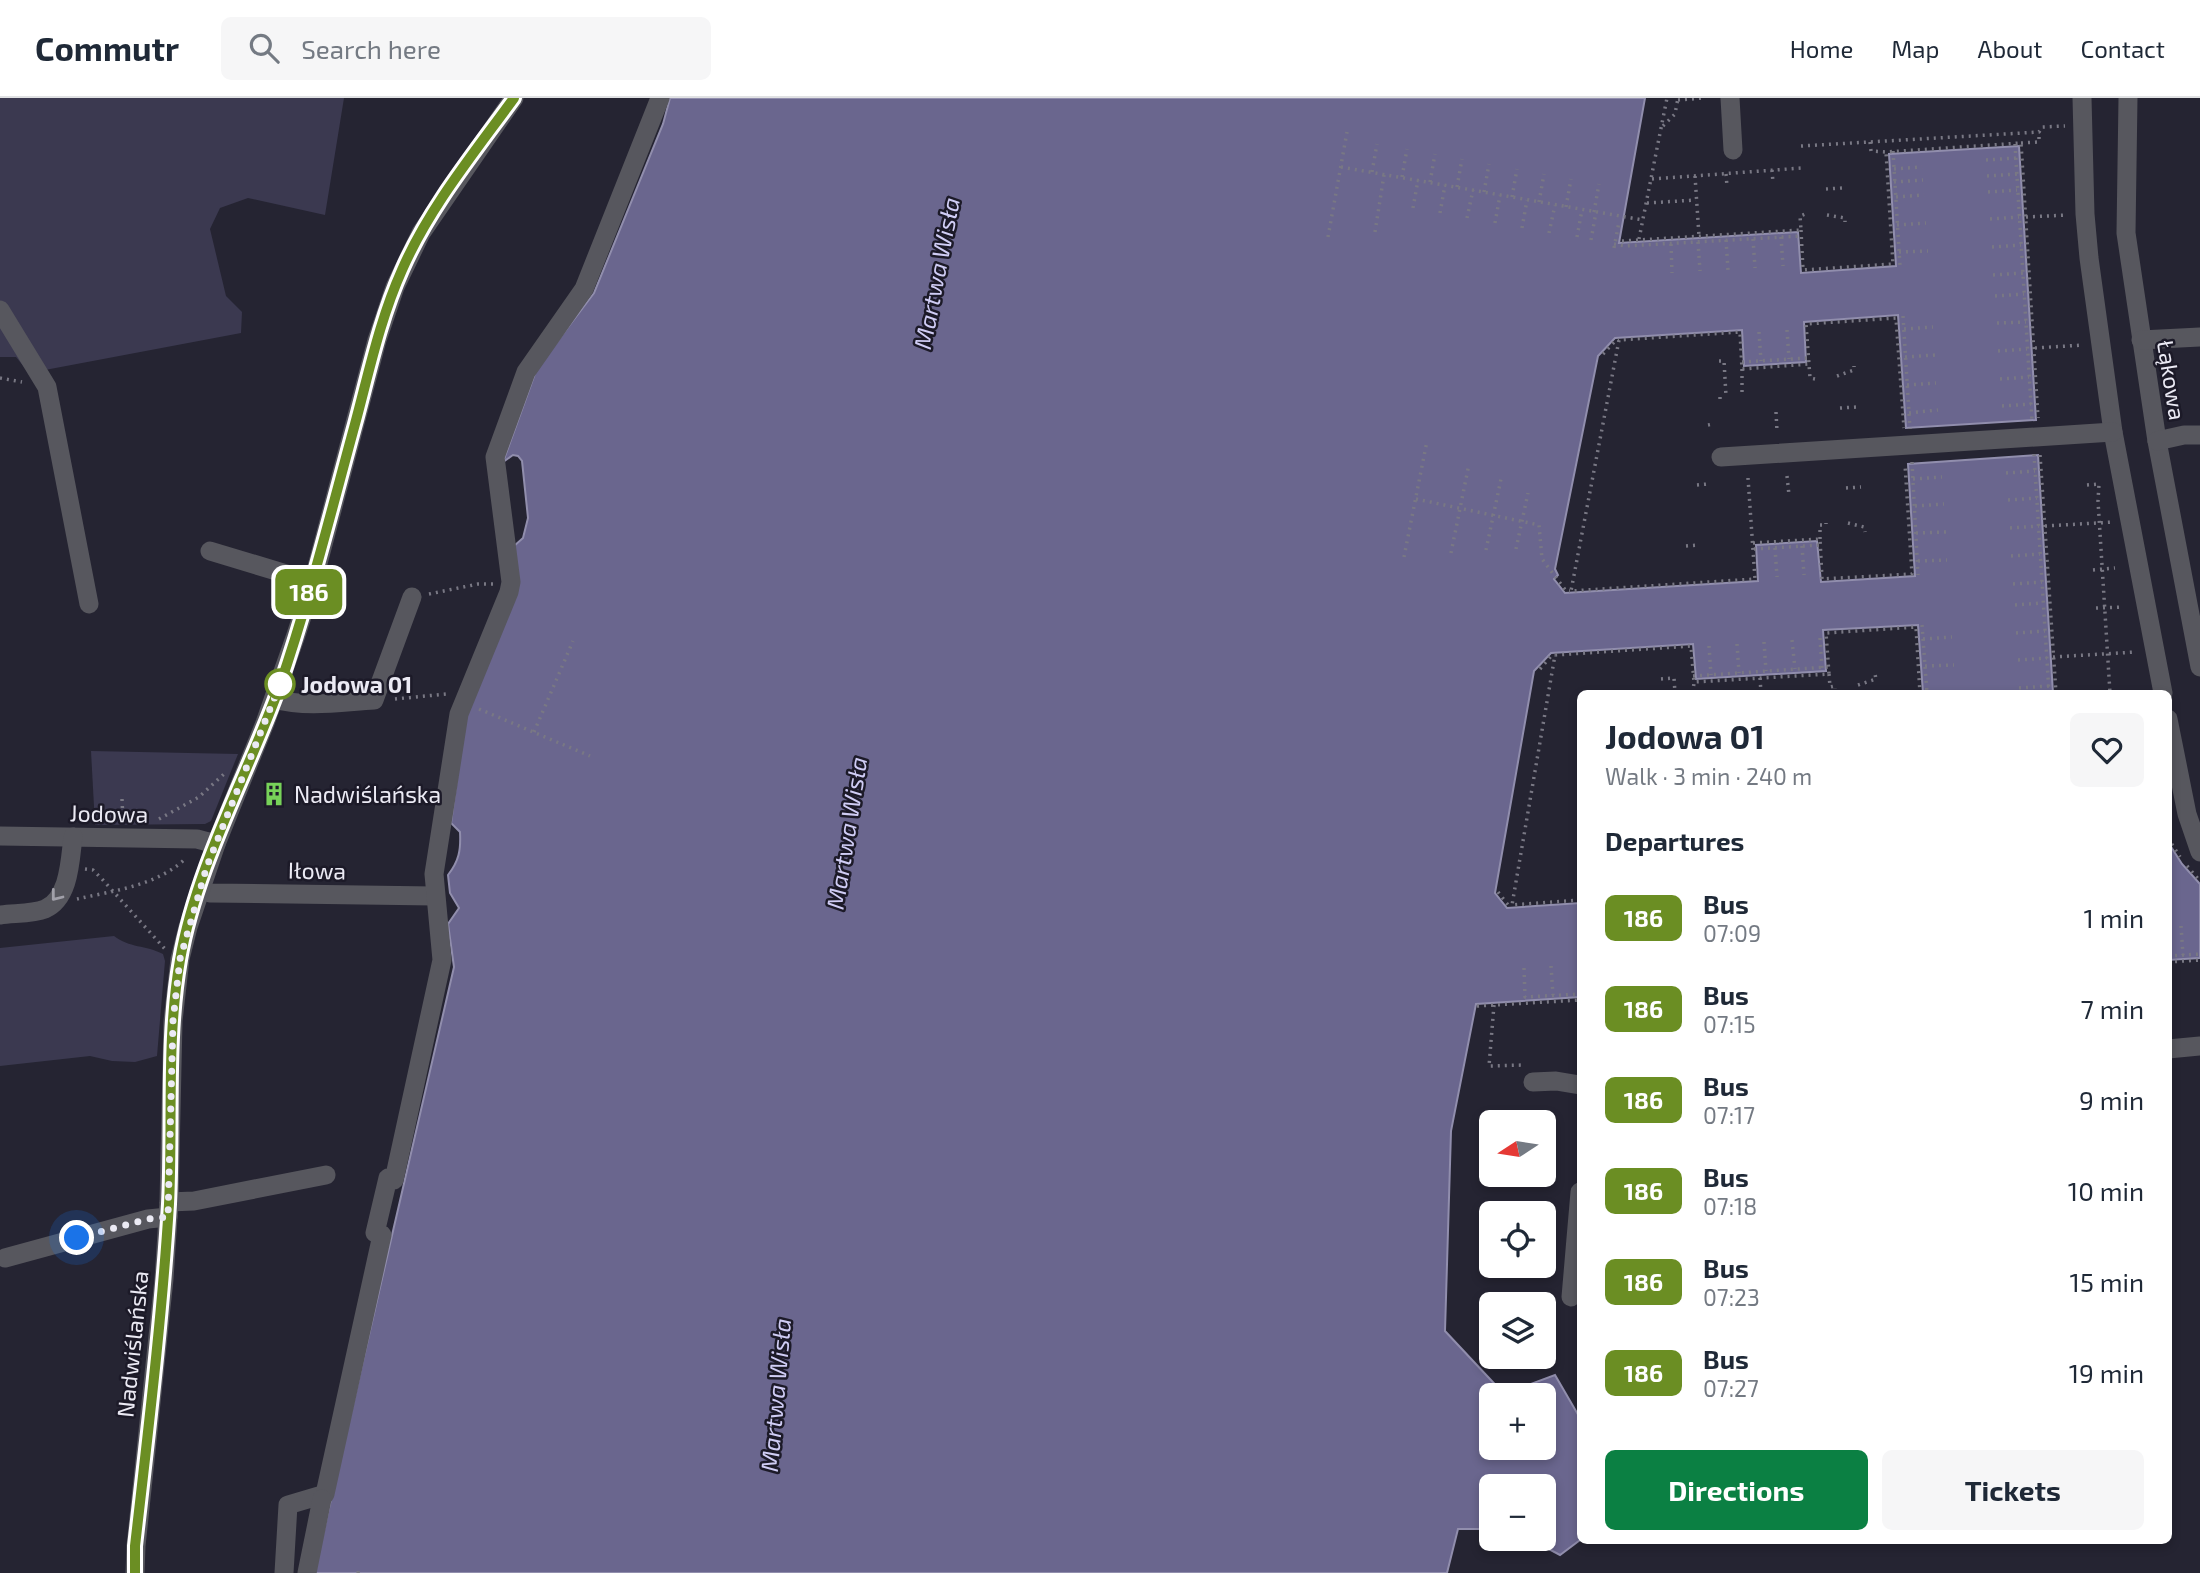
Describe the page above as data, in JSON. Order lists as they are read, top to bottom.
{
  "streets": {
    "street": [
      "Łąkowa",
      "Jodowa",
      "Iłowa",
      "Nadwiślańska"
    ]
  },
  "crossings": [
    ["Jodowa", "Nadwiślańska"],
    ["Iłowa", "Nadwiślańska"]
  ],
  "water": ["Martwa Wisła"],
  "places": {
    "other": ["Jodowa 01"],
    "building": ["Nadwiślańska"]
  },
  "lines": ["bus line 186"],
  "north": "left",
  "page": {
    "header": "Commutr",
    "search": "Search here",
    "nav": [
      "Home",
      "Map",
      "About",
      "Contact"
    ],
    "on_map": "186",
    "heading": [
      ["Jodowa 01", "Walk · 3 min · 240 m"],
      "Departures"
    ],
    "list": [
      {
        "mark": "186",
        "name": "Bus",
        "note": "07:09",
        "value": "1 min"
      },
      {
        "mark": "186",
        "name": "Bus",
        "note": "07:15",
        "value": "7 min"
      },
      {
        "mark": "186",
        "name": "Bus",
        "note": "07:17",
        "value": "9 min"
      },
      {
        "mark": "186",
        "name": "Bus",
        "note": "07:18",
        "value": "10 min"
      },
      {
        "mark": "186",
        "name": "Bus",
        "note": "07:23",
        "value": "15 min"
      },
      {
        "mark": "186",
        "name": "Bus",
        "note": "07:27",
        "value": "19 min"
      }
    ],
    "map_buttons": ["+", "−"],
    "buttons": ["Directions", "Tickets"]
  }
}
